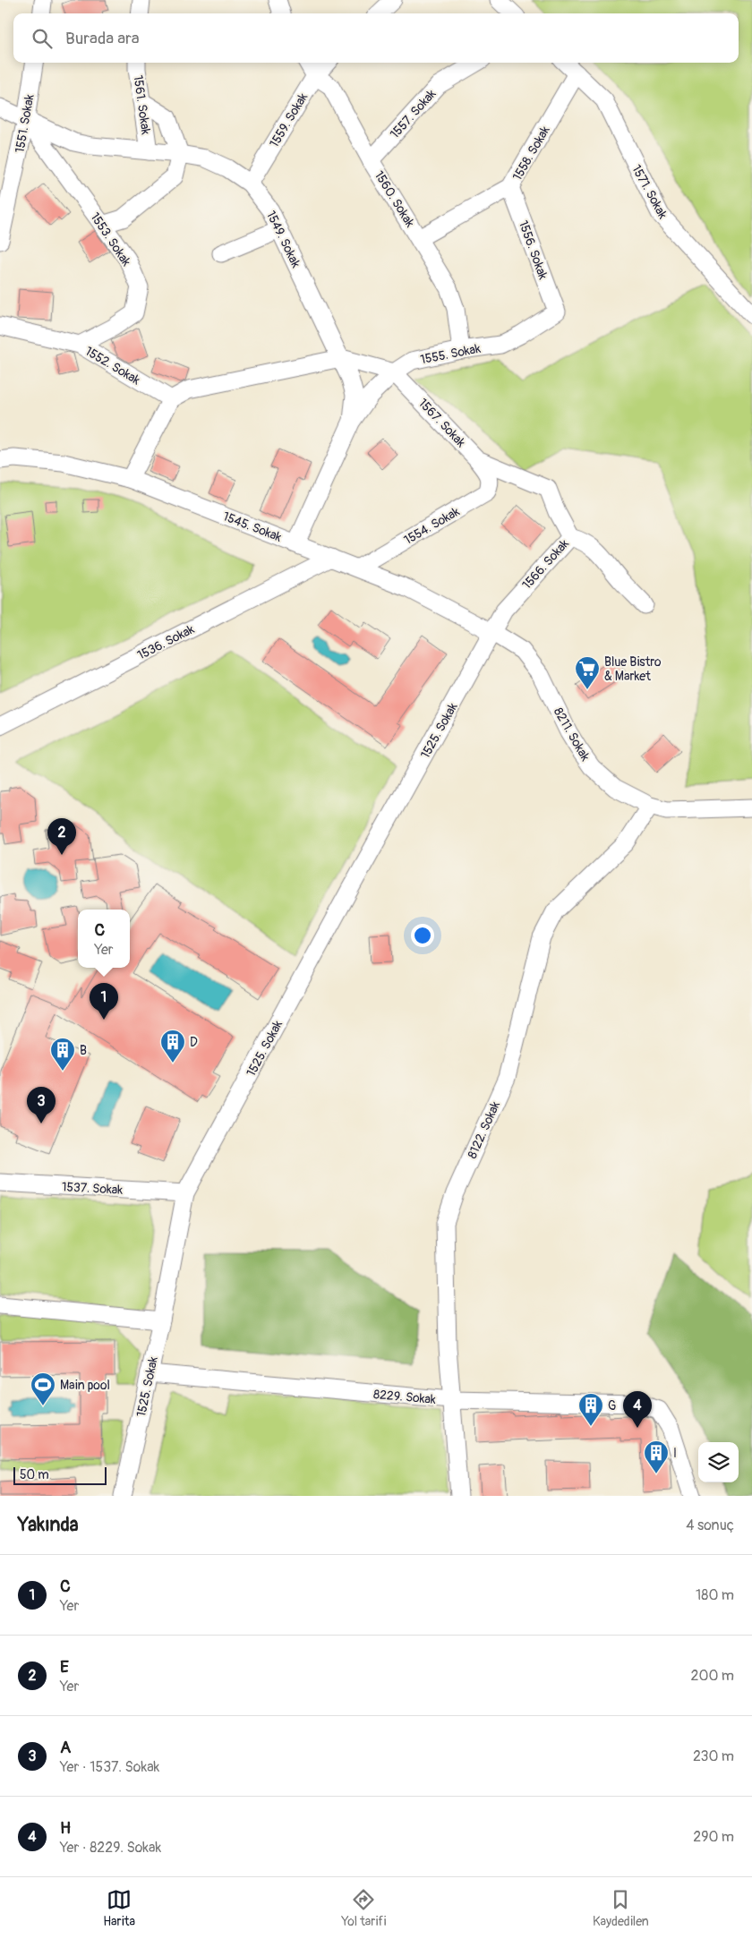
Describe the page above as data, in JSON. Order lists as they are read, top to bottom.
{
  "streets": {
    "street": [
      "1561. Sokak",
      "1557. Sokak",
      "1559. Sokak",
      "1551. Sokak",
      "1558. Sokak",
      "1571. Sokak",
      "1560. Sokak",
      "1553. Sokak",
      "1549. Sokak",
      "1556. Sokak",
      "1555. Sokak",
      "1552. Sokak",
      "1567. Sokak",
      "1554. Sokak",
      "1545. Sokak",
      "1566. Sokak",
      "1536. Sokak",
      "1525. Sokak",
      "8211. Sokak",
      "8122. Sokak",
      "1537. Sokak",
      "8229. Sokak"
    ]
  },
  "crossings": [
    ["1561. Sokak", "1549. Sokak"],
    ["1557. Sokak", "1560. Sokak"],
    ["1559. Sokak", "1560. Sokak"],
    ["1559. Sokak", "1549. Sokak"],
    ["1551. Sokak", "1553. Sokak"],
    ["1551. Sokak", "1549. Sokak"],
    ["1558. Sokak", "1571. Sokak"],
    ["1558. Sokak", "1560. Sokak"],
    ["1558. Sokak", "1556. Sokak"],
    ["1560. Sokak", "1555. Sokak"],
    ["1553. Sokak", "1549. Sokak"],
    ["1553. Sokak", "1552. Sokak"],
    ["1549. Sokak", "1555. Sokak"],
    ["1549. Sokak", "1545. Sokak"],
    ["1556. Sokak", "1555. Sokak"],
    ["1555. Sokak", "1567. Sokak"],
    ["1567. Sokak", "1554. Sokak"],
    ["1567. Sokak", "1566. Sokak"],
    ["1554. Sokak", "1545. Sokak"],
    ["1545. Sokak", "1566. Sokak"],
    ["1545. Sokak", "1536. Sokak"],
    ["1545. Sokak", "1525. Sokak"],
    ["1545. Sokak", "8211. Sokak"],
    ["1566. Sokak", "1525. Sokak"],
    ["1566. Sokak", "8211. Sokak"],
    ["1525. Sokak", "8211. Sokak"],
    ["1525. Sokak", "1537. Sokak"],
    ["1525. Sokak", "8229. Sokak"],
    ["8211. Sokak", "8122. Sokak"],
    ["8122. Sokak", "8229. Sokak"]
  ],
  "places": {
    "supermarket": ["Blue Bistro & Market"],
    "building": [
      "D",
      "B",
      "G",
      "I"
    ],
    "sports": ["Main pool"]
  },
  "scale_bar": "50 m",
  "page": {
    "search": "Burada ara",
    "pins": [
      "2",
      "1",
      "3",
      "4"
    ],
    "popup": ["C", "Yer"],
    "scale": "50 m",
    "heading": ["Yakında", "4 sonuç"],
    "list": [
      {
        "mark": "1",
        "name": "C",
        "note": "Yer",
        "value": "180 m"
      },
      {
        "mark": "2",
        "name": "E",
        "note": "Yer",
        "value": "200 m"
      },
      {
        "mark": "3",
        "name": "A",
        "note": "Yer · 1537. Sokak",
        "value": "230 m"
      },
      {
        "mark": "4",
        "name": "H",
        "note": "Yer · 8229. Sokak",
        "value": "290 m"
      }
    ],
    "nav": ["Harita", "Yol tarifi", "Kaydedilen"]
  }
}
